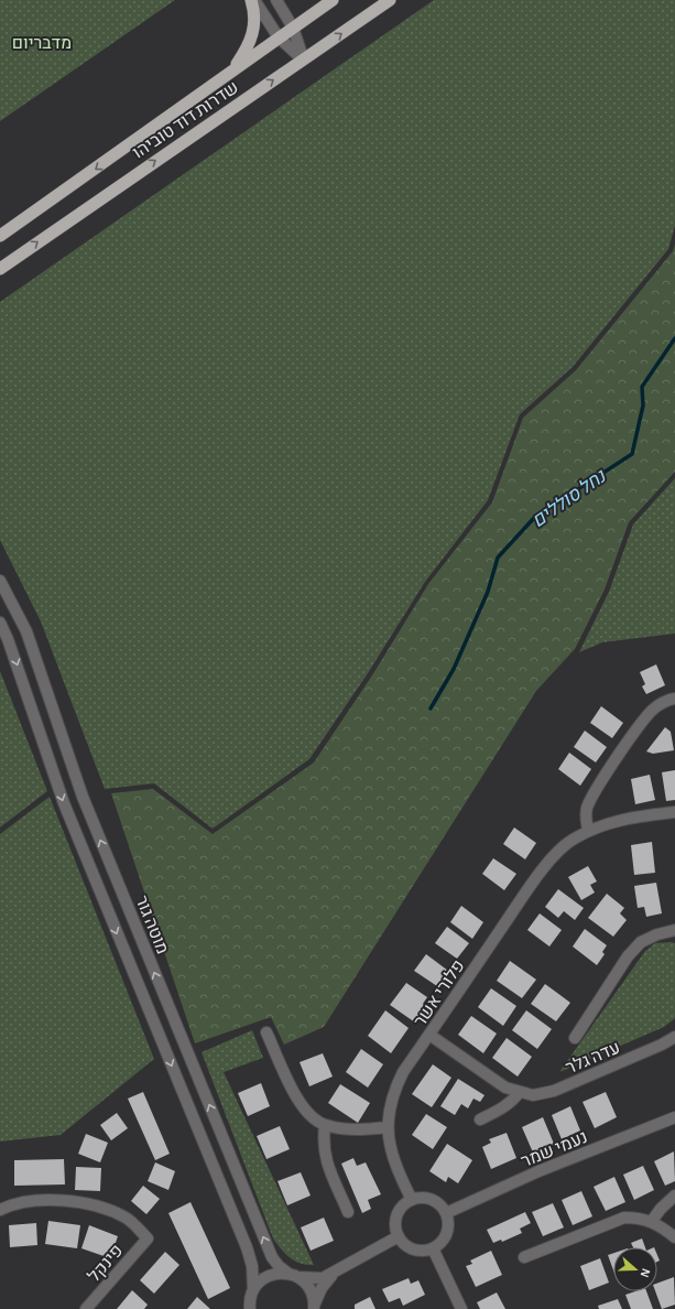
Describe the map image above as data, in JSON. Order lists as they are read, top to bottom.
{
  "streets": {
    "highway": ["שדרות דוד טוביהו"],
    "street": [
      "מוטה גור",
      "פלורי אשר",
      "עדה גלר",
      "נעמי שמר",
      "פינקל"
    ]
  },
  "crossings": [
    ["פלורי אשר", "עדה גלר"],
    ["פלורי אשר", "נעמי שמר"]
  ],
  "water": ["נחל סוללים"],
  "parks": ["מדבריום"],
  "north": "right"
}
